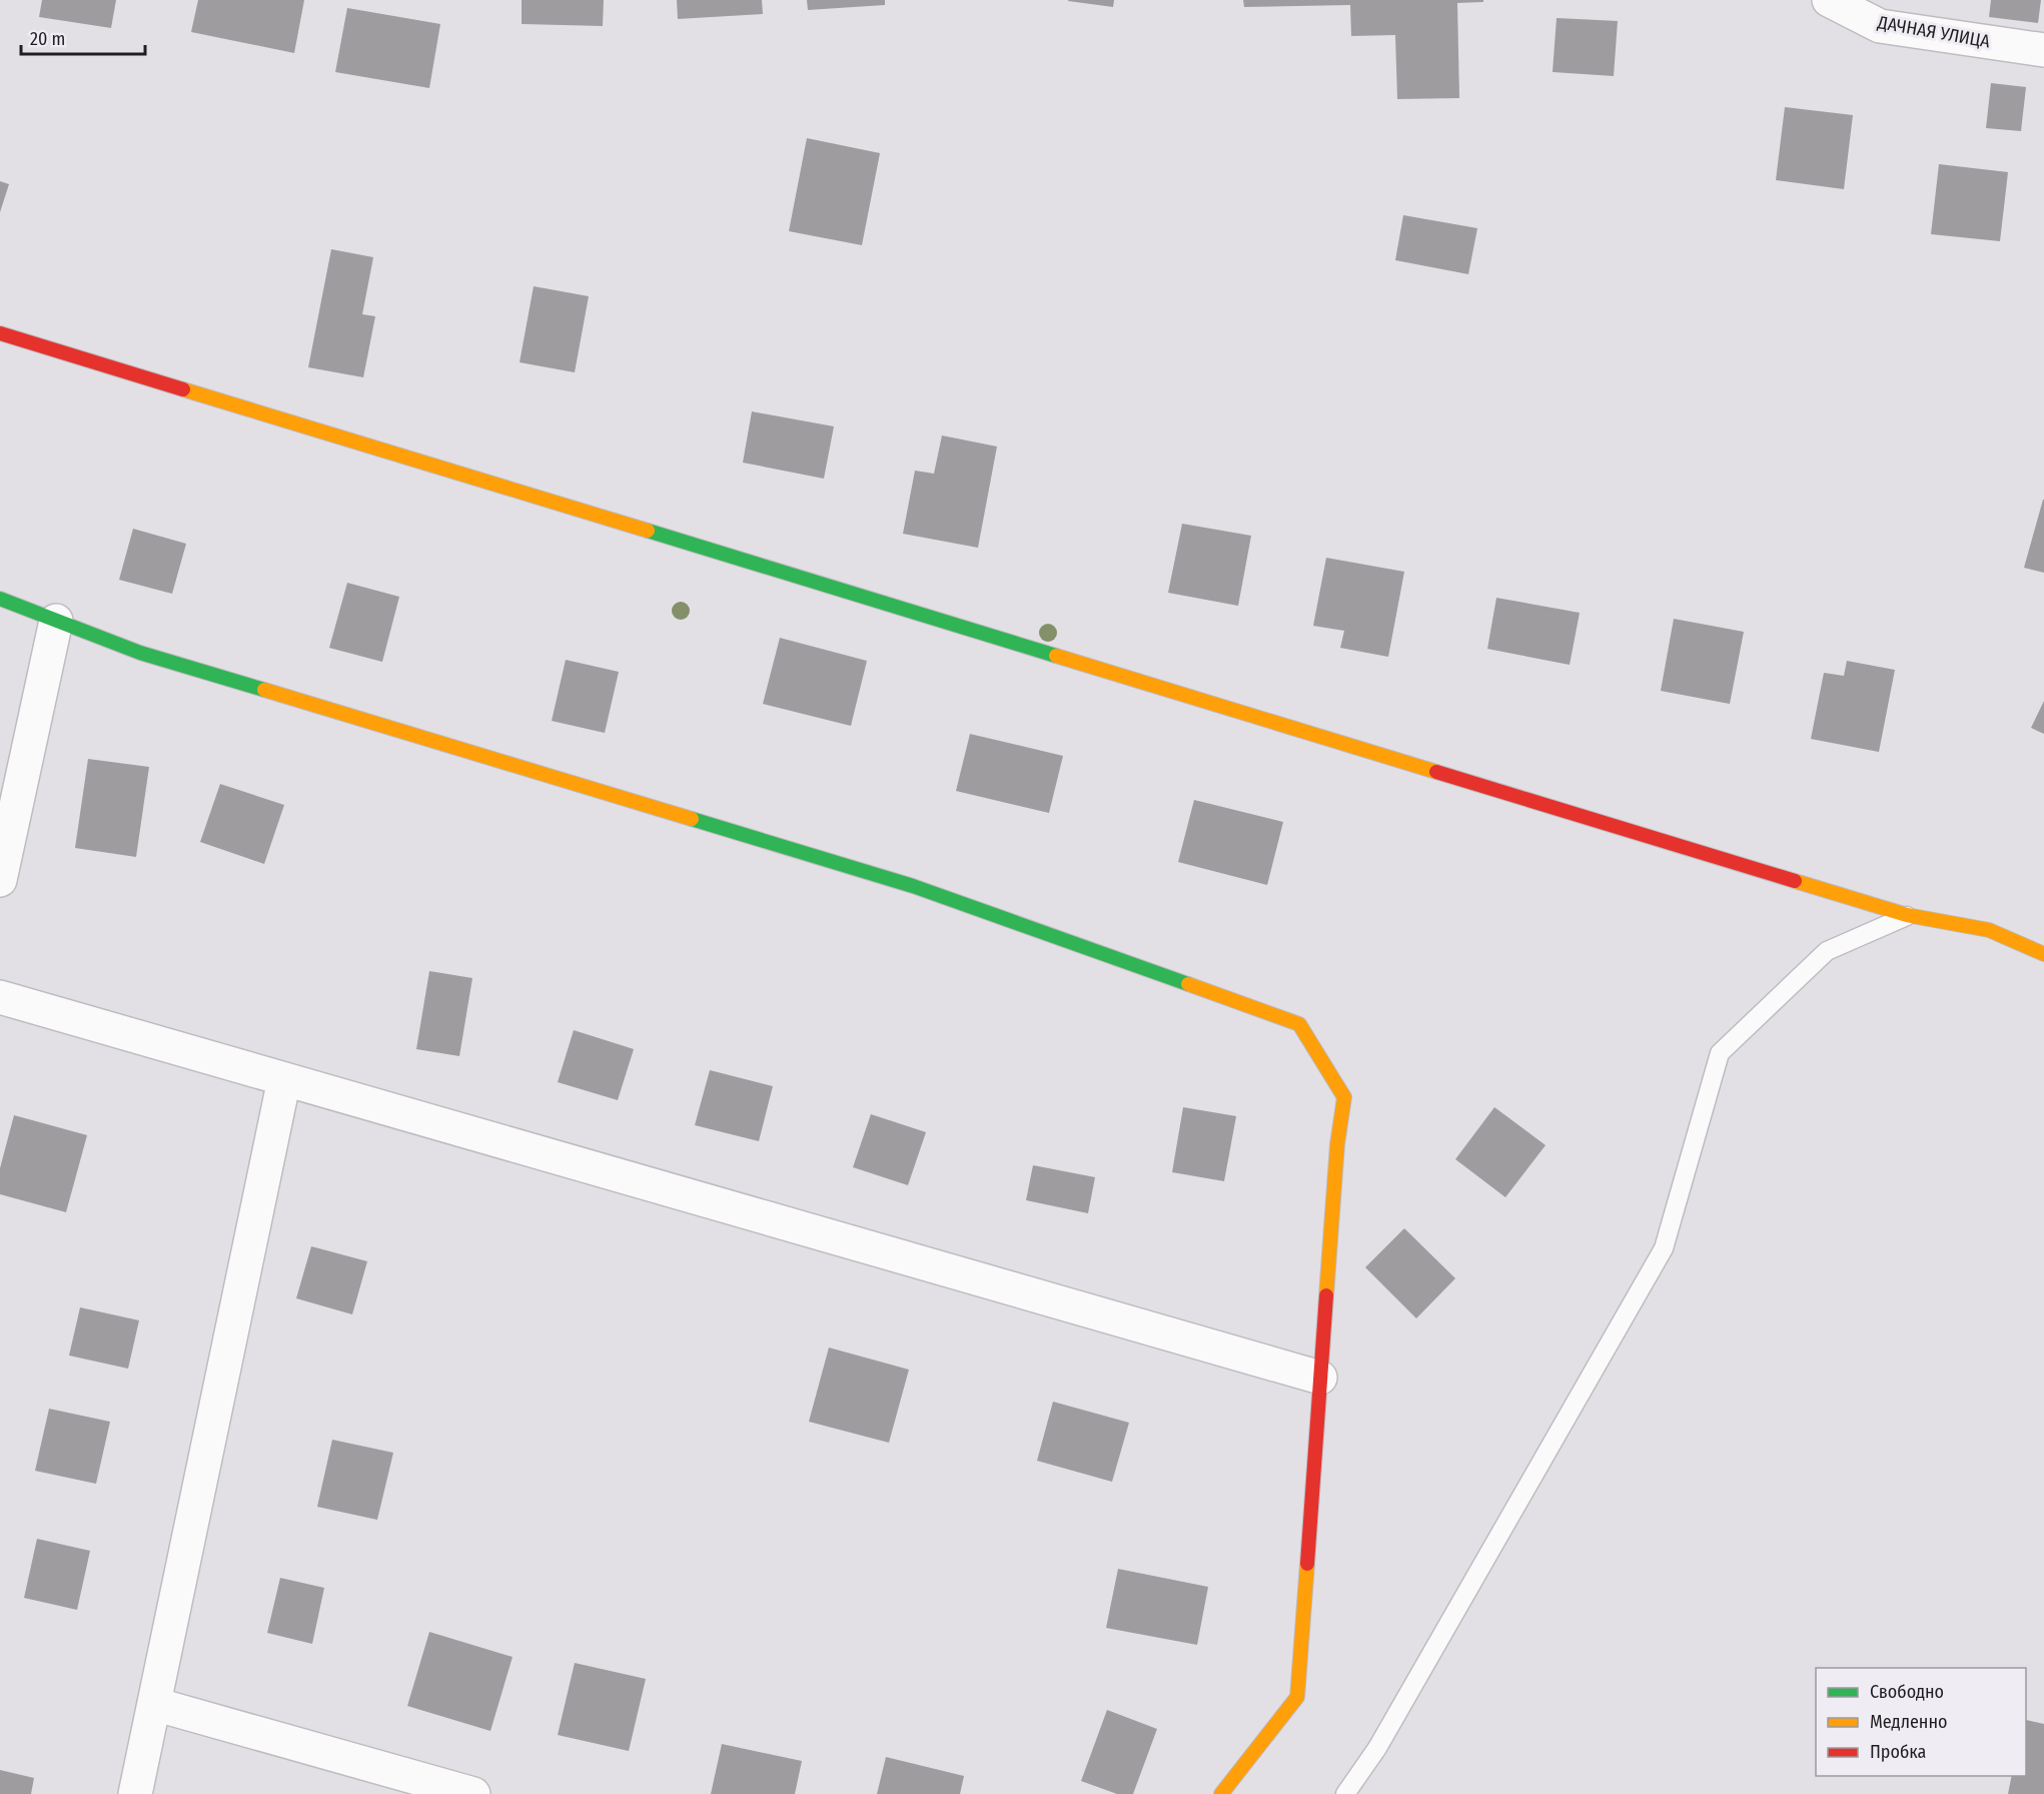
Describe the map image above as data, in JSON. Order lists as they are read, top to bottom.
{
  "streets": {
    "street": ["ДАЧНАЯ УЛИЦА"]
  },
  "legend": ["Свободно", "Медленно", "Пробка"],
  "scale_bar": "20 m"
}
